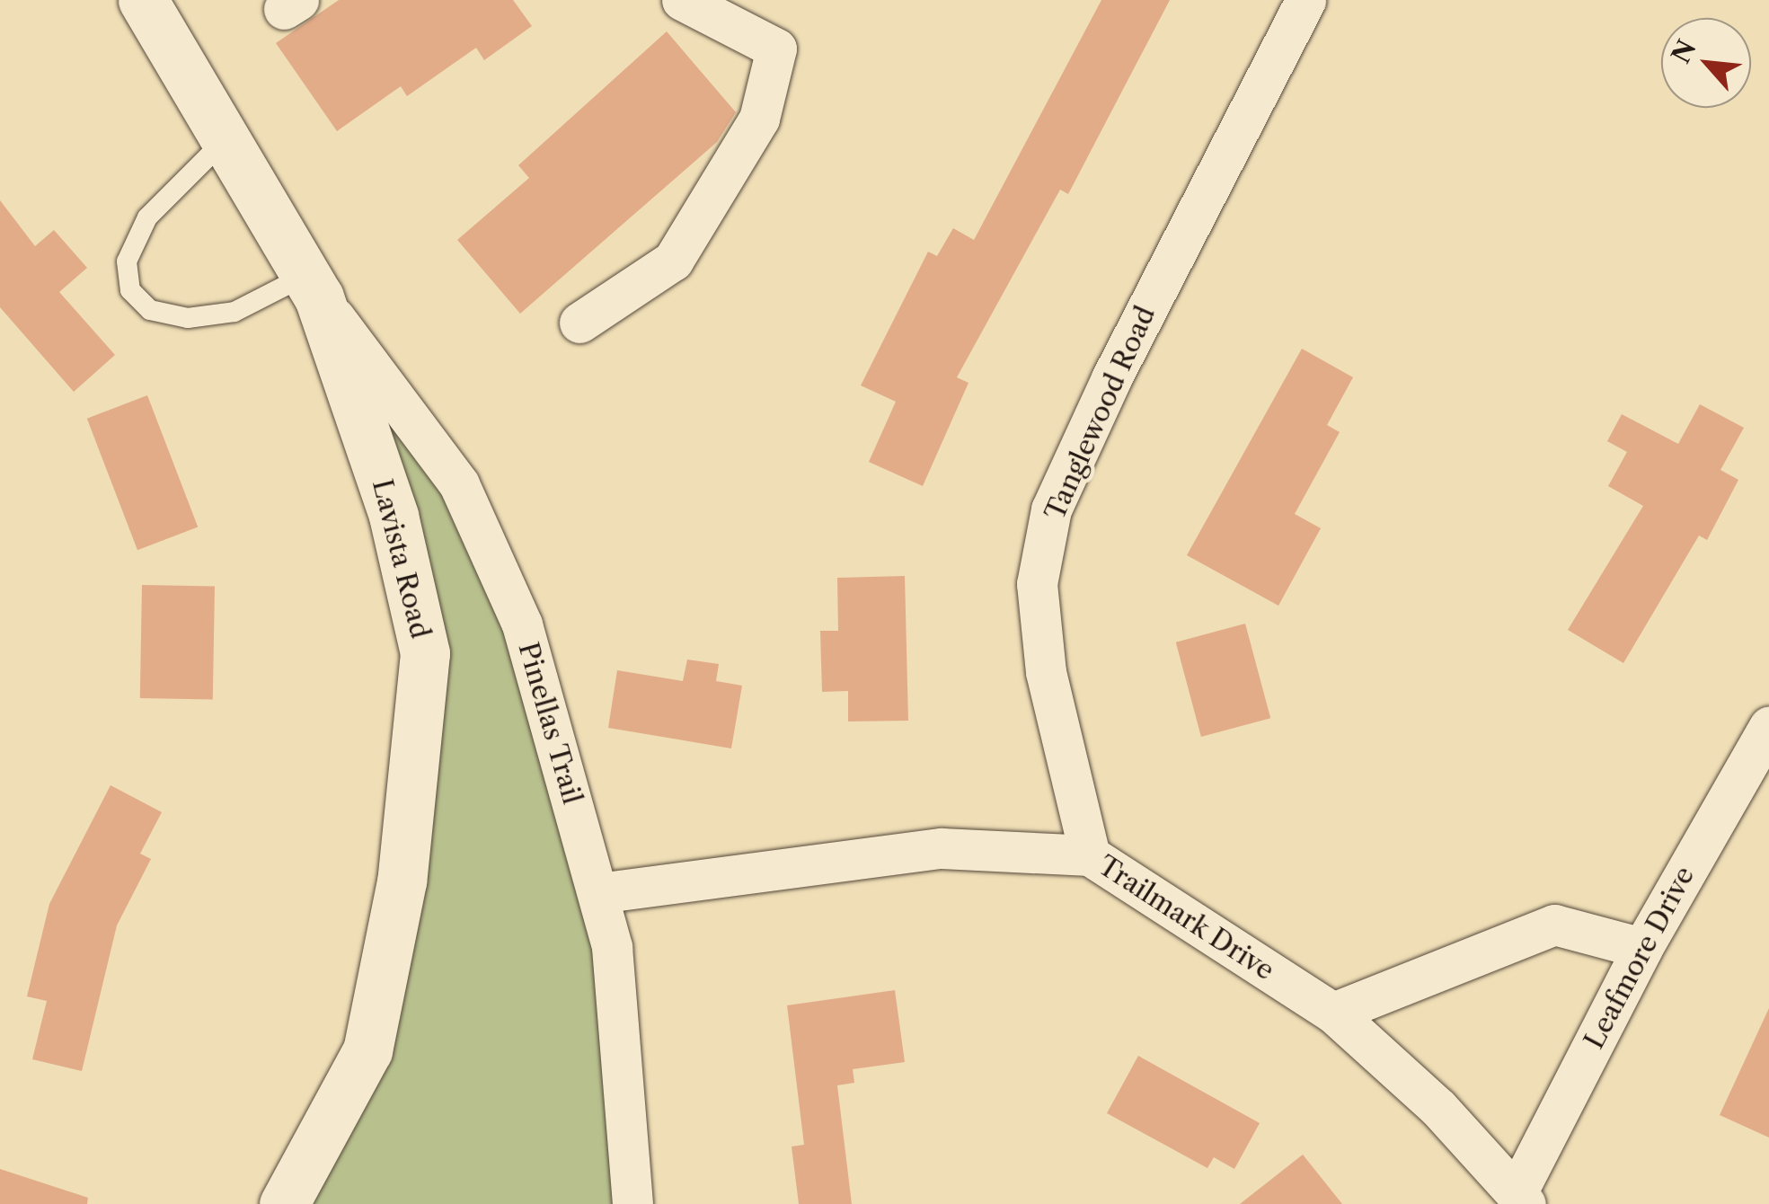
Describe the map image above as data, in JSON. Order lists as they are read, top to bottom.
{
  "streets": {
    "main road": ["Lavista Road"],
    "street": [
      "Tanglewood Road",
      "Pinellas Trail",
      "Trailmark Drive",
      "Leafmore Drive"
    ]
  },
  "crossings": [
    ["Tanglewood Road", "Trailmark Drive"],
    ["Lavista Road", "Pinellas Trail"],
    ["Pinellas Trail", "Trailmark Drive"],
    ["Trailmark Drive", "Leafmore Drive"]
  ],
  "north": "top left"
}
